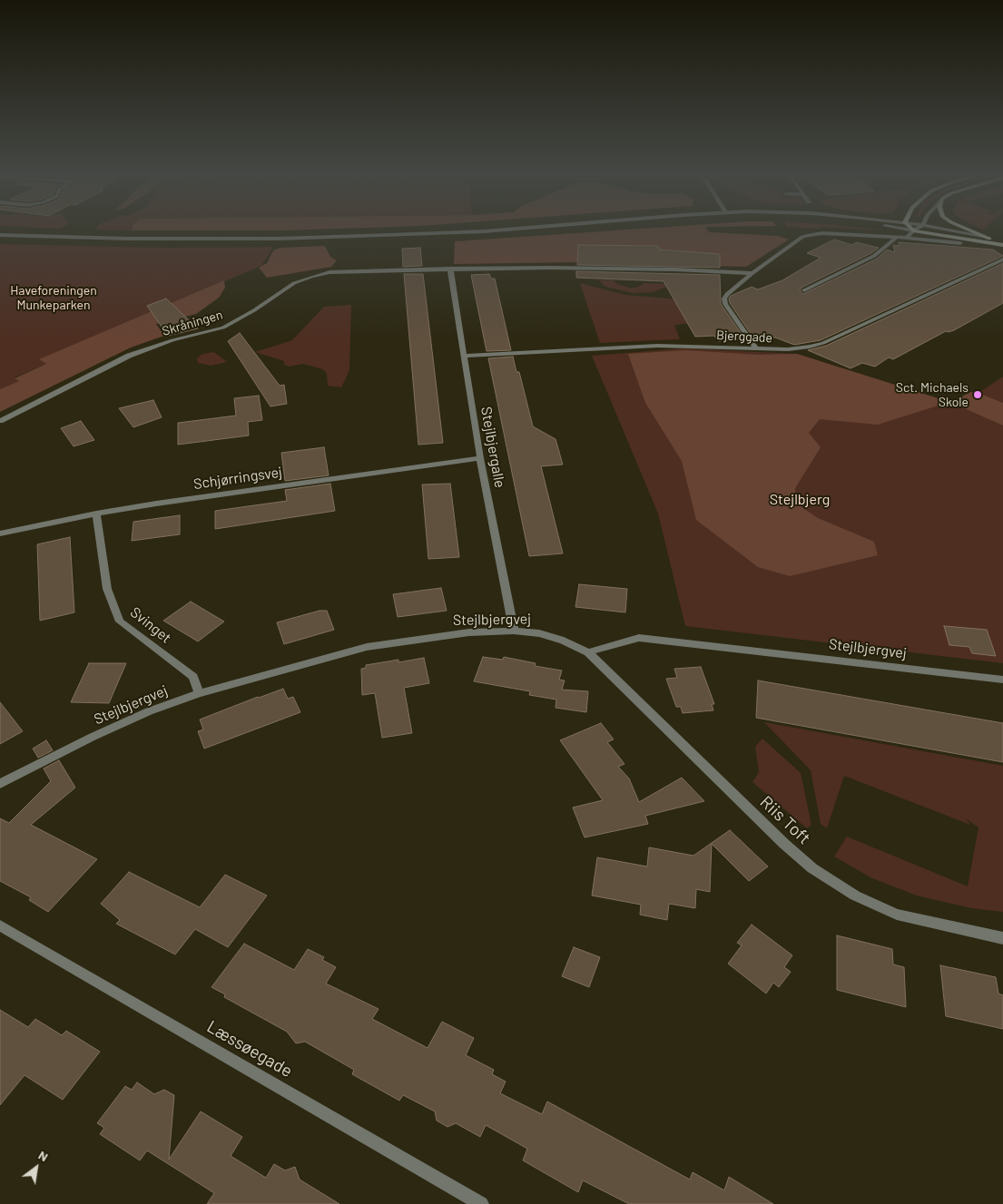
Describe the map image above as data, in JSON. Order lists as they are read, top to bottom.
{
  "streets": {
    "street": [
      "Skråningen",
      "Bjerggade",
      "Stejlbjergalle",
      "Schjørringsvej",
      "Stejlbjergvej",
      "Svinget",
      "Riis Toft",
      "Læssøegade"
    ]
  },
  "crossings": [
    ["Skråningen", "Stejlbjergalle"],
    ["Bjerggade", "Stejlbjergalle"],
    ["Stejlbjergalle", "Schjørringsvej"],
    ["Stejlbjergalle", "Stejlbjergvej"],
    ["Schjørringsvej", "Svinget"],
    ["Stejlbjergvej", "Svinget"],
    ["Stejlbjergvej", "Riis Toft"]
  ],
  "parks": ["Haveforeningen Munkeparken", "Stejlbjerg"],
  "places": ["Sct. Michaels Skole"],
  "north": "top right"
}
